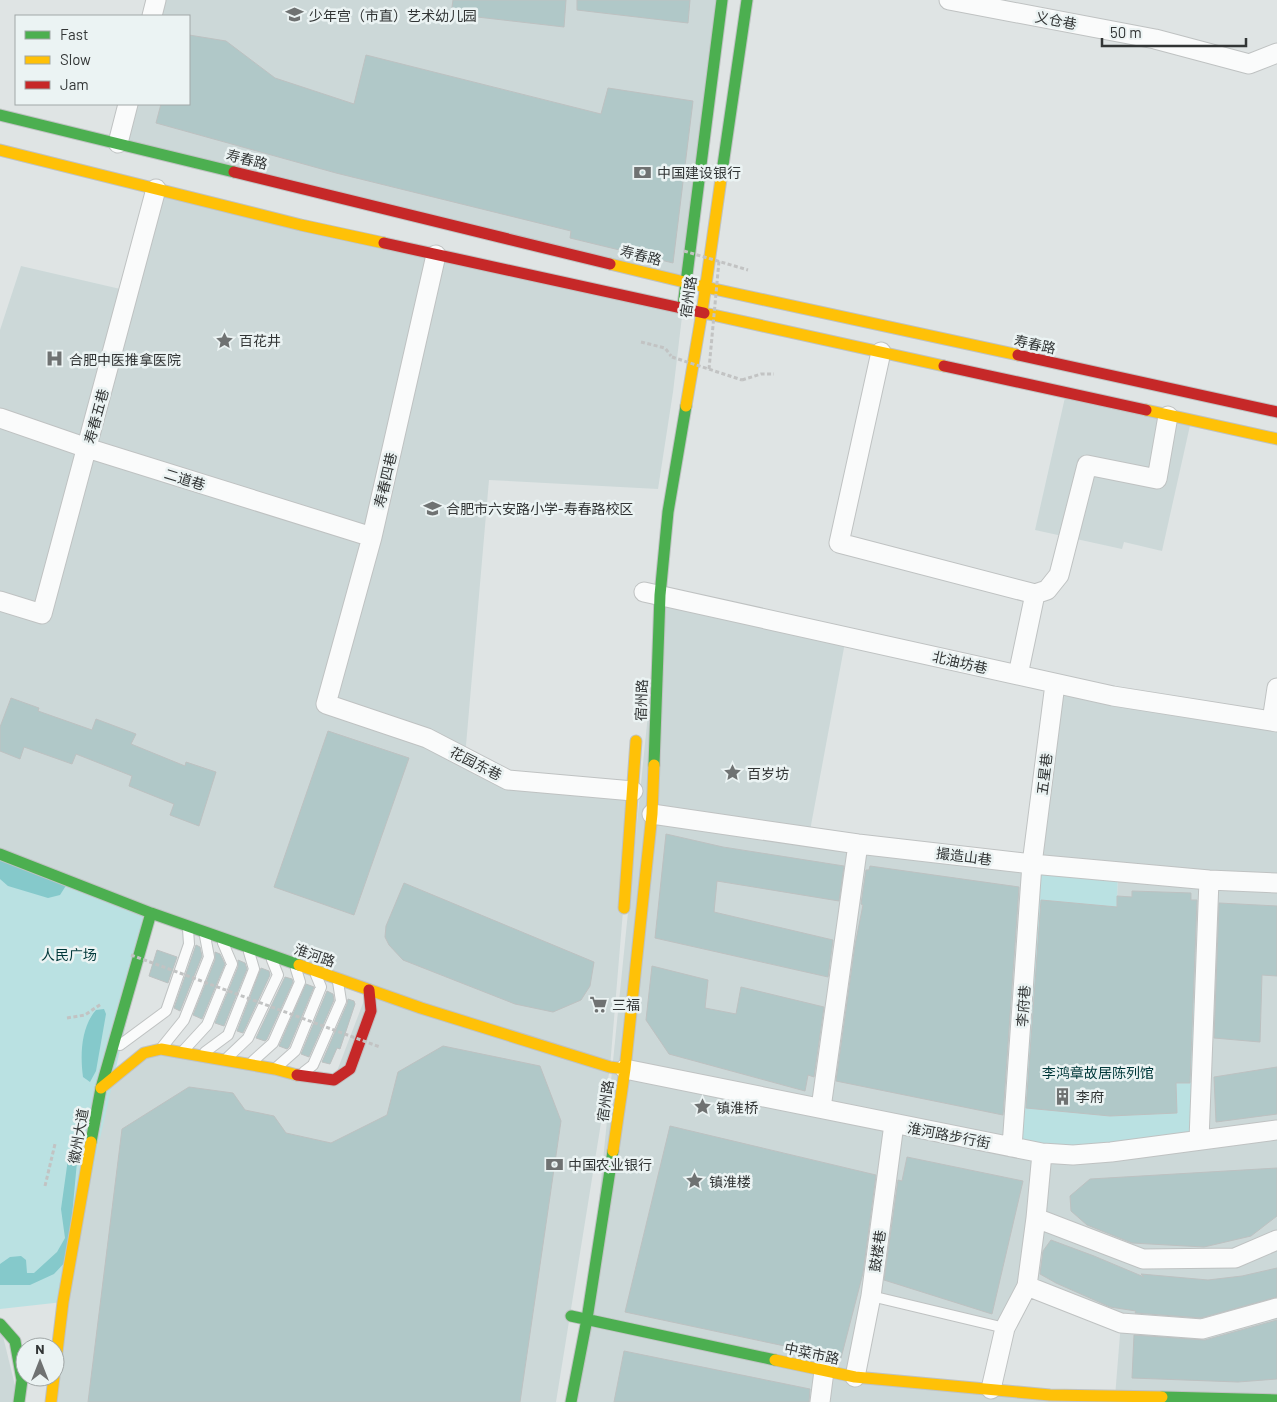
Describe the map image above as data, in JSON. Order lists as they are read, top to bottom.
{
  "streets": {
    "main road": [
      "寿春路",
      "宿州路",
      "淮河路",
      "徽州大道",
      "中菜市路"
    ],
    "street": [
      "义仓巷",
      "寿春五巷",
      "二道巷",
      "寿春四巷",
      "北油坊巷",
      "花园东巷",
      "五星巷",
      "撮造山巷",
      "李府巷",
      "淮河路步行街",
      "鼓楼巷"
    ]
  },
  "crossings": [
    ["寿春路", "宿州路"],
    ["宿州路", "北油坊巷"],
    ["宿州路", "花园东巷"],
    ["宿州路", "撮造山巷"],
    ["宿州路", "淮河路"],
    ["宿州路", "淮河路步行街"],
    ["宿州路", "中菜市路"],
    ["寿春五巷", "二道巷"],
    ["二道巷", "寿春四巷"],
    ["寿春四巷", "花园东巷"],
    ["北油坊巷", "五星巷"],
    ["五星巷", "撮造山巷"],
    ["五星巷", "李府巷"],
    ["撮造山巷", "李府巷"],
    ["淮河路", "淮河路步行街"],
    ["淮河路", "徽州大道"],
    ["李府巷", "淮河路步行街"],
    ["淮河路步行街", "鼓楼巷"],
    ["鼓楼巷", "中菜市路"]
  ],
  "parks": ["人民广场", "李鸿章故居陈列馆"],
  "places": {
    "school or university": ["少年宫（市直）艺术幼儿园", "合肥市六安路小学-寿春路校区"],
    "bank": ["中国建设银行", "中国农业银行"],
    "place": [
      "百花井",
      "百岁坊",
      "镇淮桥",
      "镇淮楼"
    ],
    "hospital": ["合肥中医推拿医院"],
    "supermarket": ["三福"],
    "building": ["李府"]
  },
  "legend": ["Fast", "Slow", "Jam"],
  "scale_bar": "50 m",
  "north": "top"
}
